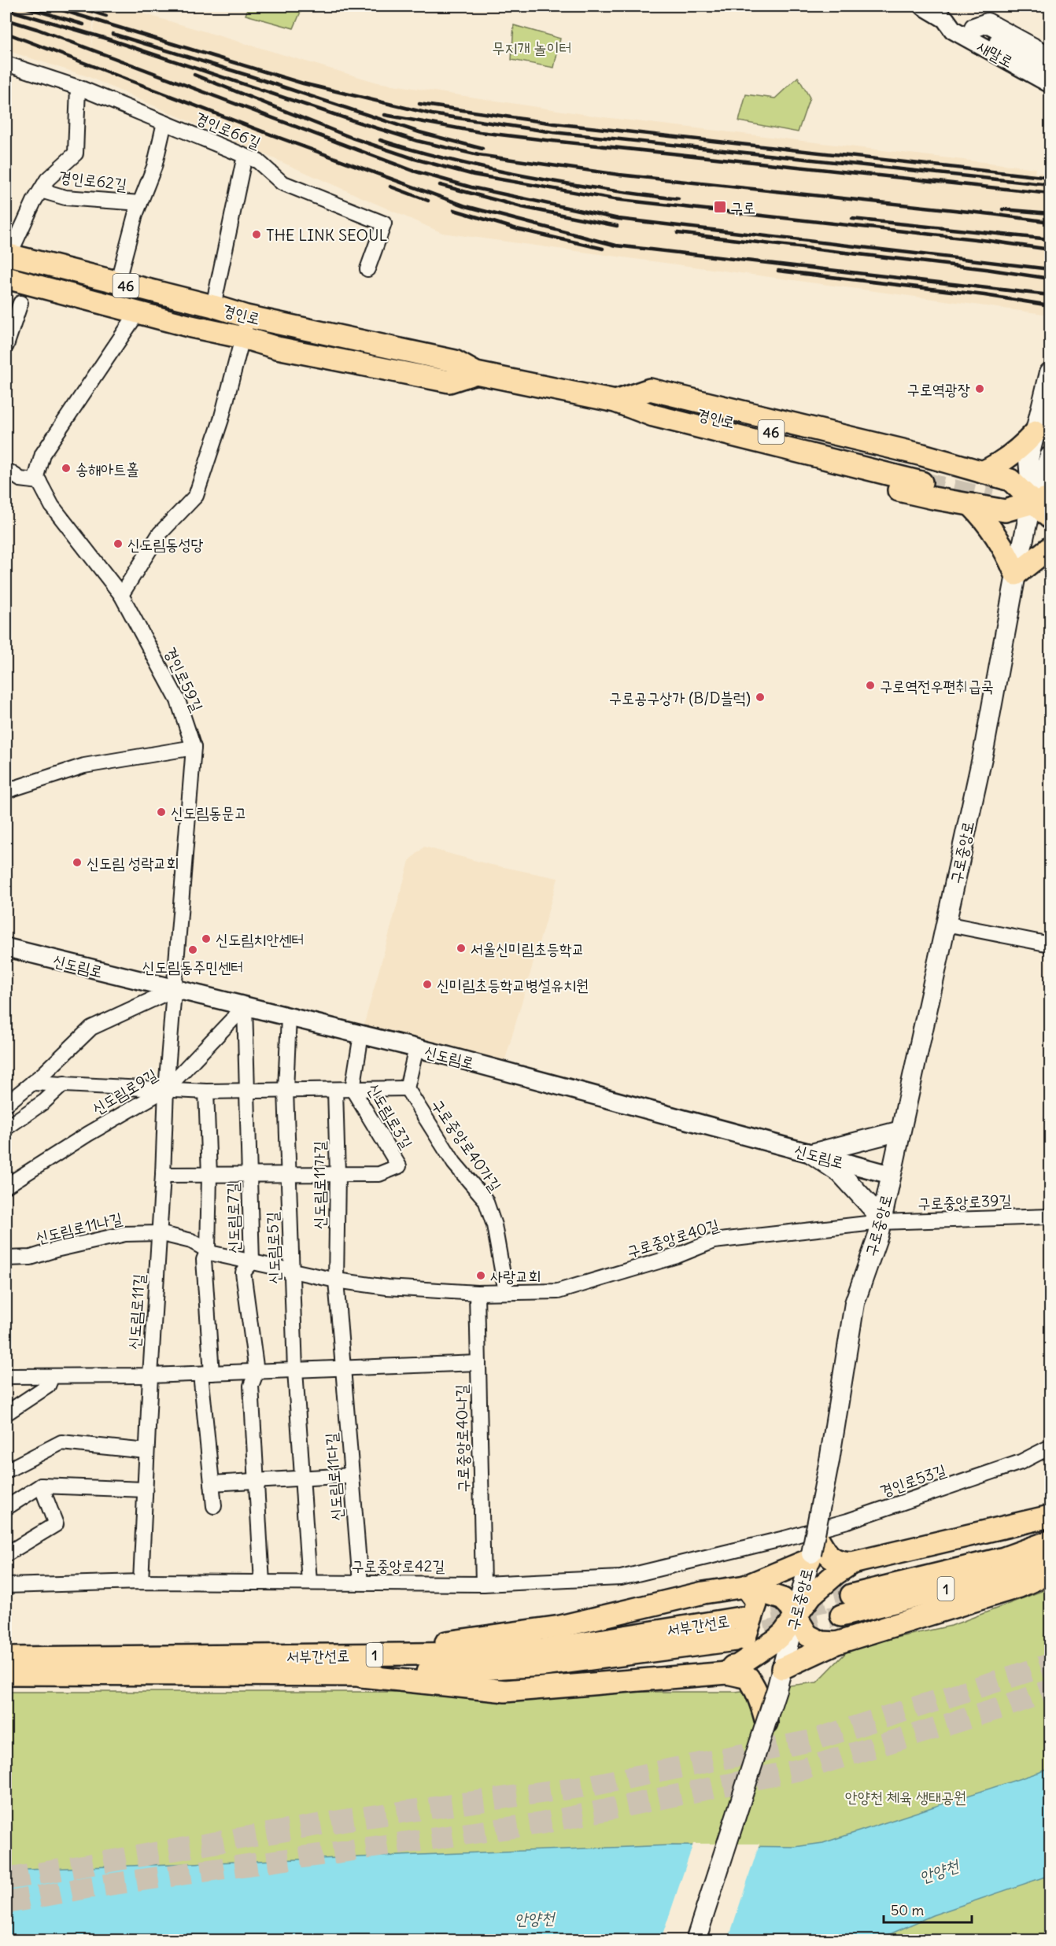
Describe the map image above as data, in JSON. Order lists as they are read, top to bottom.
{
  "streets": {
    "main road": [
      "46",
      "경인로",
      "구로중앙로",
      "1",
      "서부간선로"
    ],
    "street": [
      "새말로",
      "경인로66길",
      "경인로62길",
      "경인로59길",
      "신도림로",
      "신도림로9길",
      "신도림로3길",
      "구로중앙로40가길",
      "신도림로11가길",
      "구로중앙로39길",
      "신도림로7길",
      "신도림로11나길",
      "구로중앙로40길",
      "신도림로5길",
      "신도림로11길",
      "구로중앙로40나길",
      "신도림로11다길",
      "경인로53길",
      "구로중앙로42길"
    ]
  },
  "crossings": [
    ["경인로66길", "경인로62길"],
    ["경인로62길", "경인로"],
    ["경인로59길", "신도림로"],
    ["경인로59길", "신도림로11길"],
    ["구로중앙로", "신도림로"],
    ["구로중앙로", "구로중앙로39길"],
    ["구로중앙로", "구로중앙로40길"],
    ["신도림로", "신도림로9길"],
    ["신도림로", "신도림로3길"],
    ["신도림로", "신도림로7길"],
    ["신도림로", "신도림로5길"],
    ["신도림로", "신도림로11길"],
    ["신도림로9길", "신도림로7길"],
    ["신도림로9길", "신도림로11길"],
    ["신도림로3길", "신도림로11가길"],
    ["구로중앙로40가길", "구로중앙로40길"],
    ["신도림로11가길", "신도림로11다길"],
    ["구로중앙로39길", "구로중앙로40길"],
    ["신도림로7길", "구로중앙로42길"],
    ["신도림로11나길", "신도림로11길"],
    ["구로중앙로40길", "구로중앙로40나길"],
    ["신도림로5길", "구로중앙로42길"],
    ["신도림로11길", "구로중앙로42길"],
    ["구로중앙로40나길", "구로중앙로42길"],
    ["신도림로11다길", "구로중앙로42길"],
    ["경인로53길", "구로중앙로42길"]
  ],
  "water": ["안양천"],
  "parks": ["무지개 놀이터", "안양천 체육 생태공원"],
  "places": {
    "transit": ["구로"],
    "other": [
      "THE LINK SEOUL",
      "구로역광장",
      "송해아트홀",
      "신도림동성당",
      "구로역전우편취급국",
      "구로공구상가 (B/D블럭)",
      "신도림동문고",
      "신도림 성락교회",
      "신도림치안센터",
      "서울신미림초등학교",
      "신도림동주민센터",
      "신미림초등학교병설유치원",
      "사랑교회"
    ]
  },
  "scale_bar": "50 m"
}
